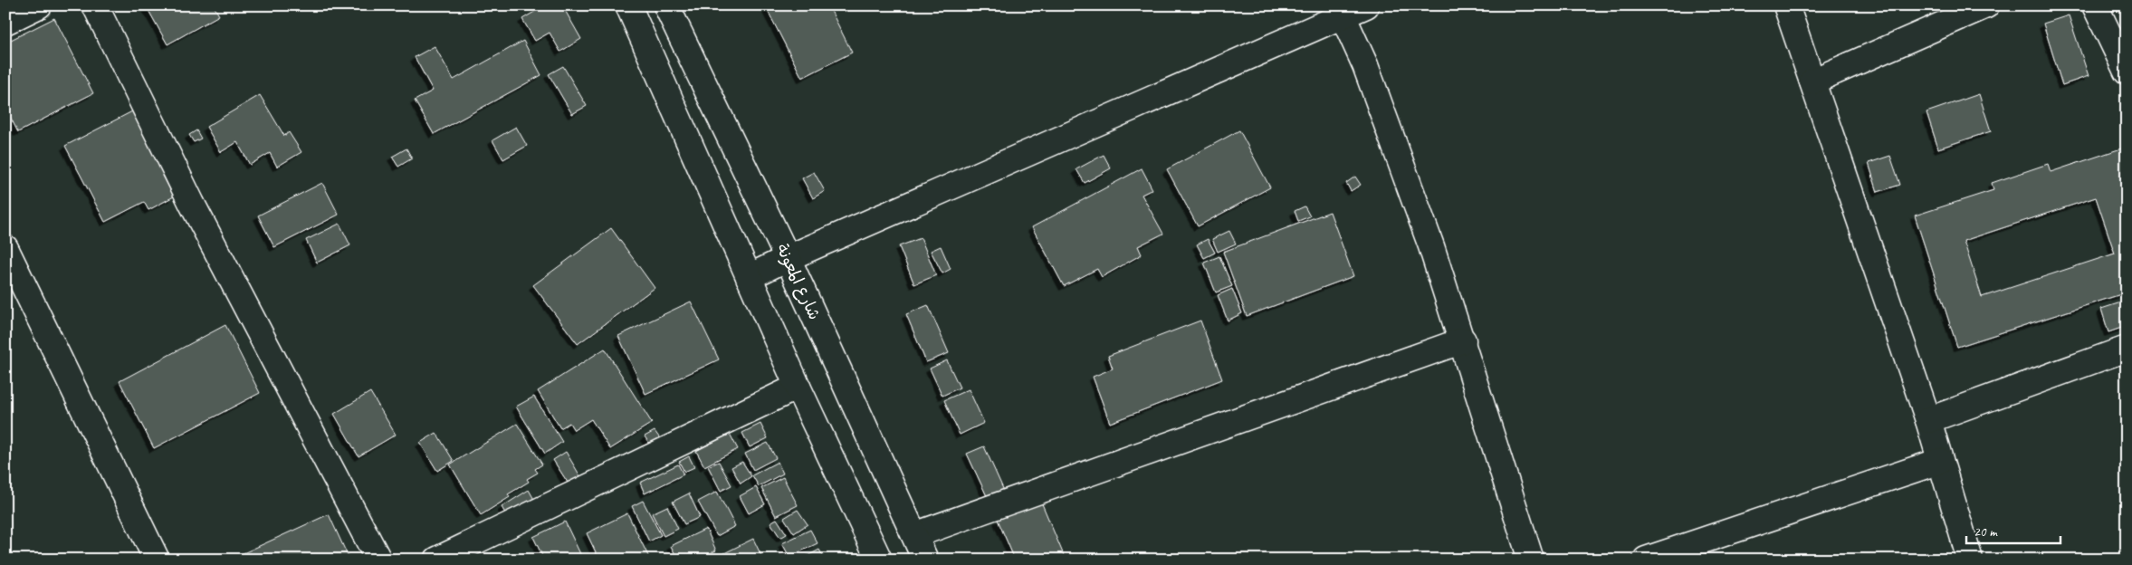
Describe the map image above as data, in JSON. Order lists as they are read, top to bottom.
{
  "streets": {
    "main road": ["شارع المعونة"]
  },
  "scale_bar": "20 m"
}
